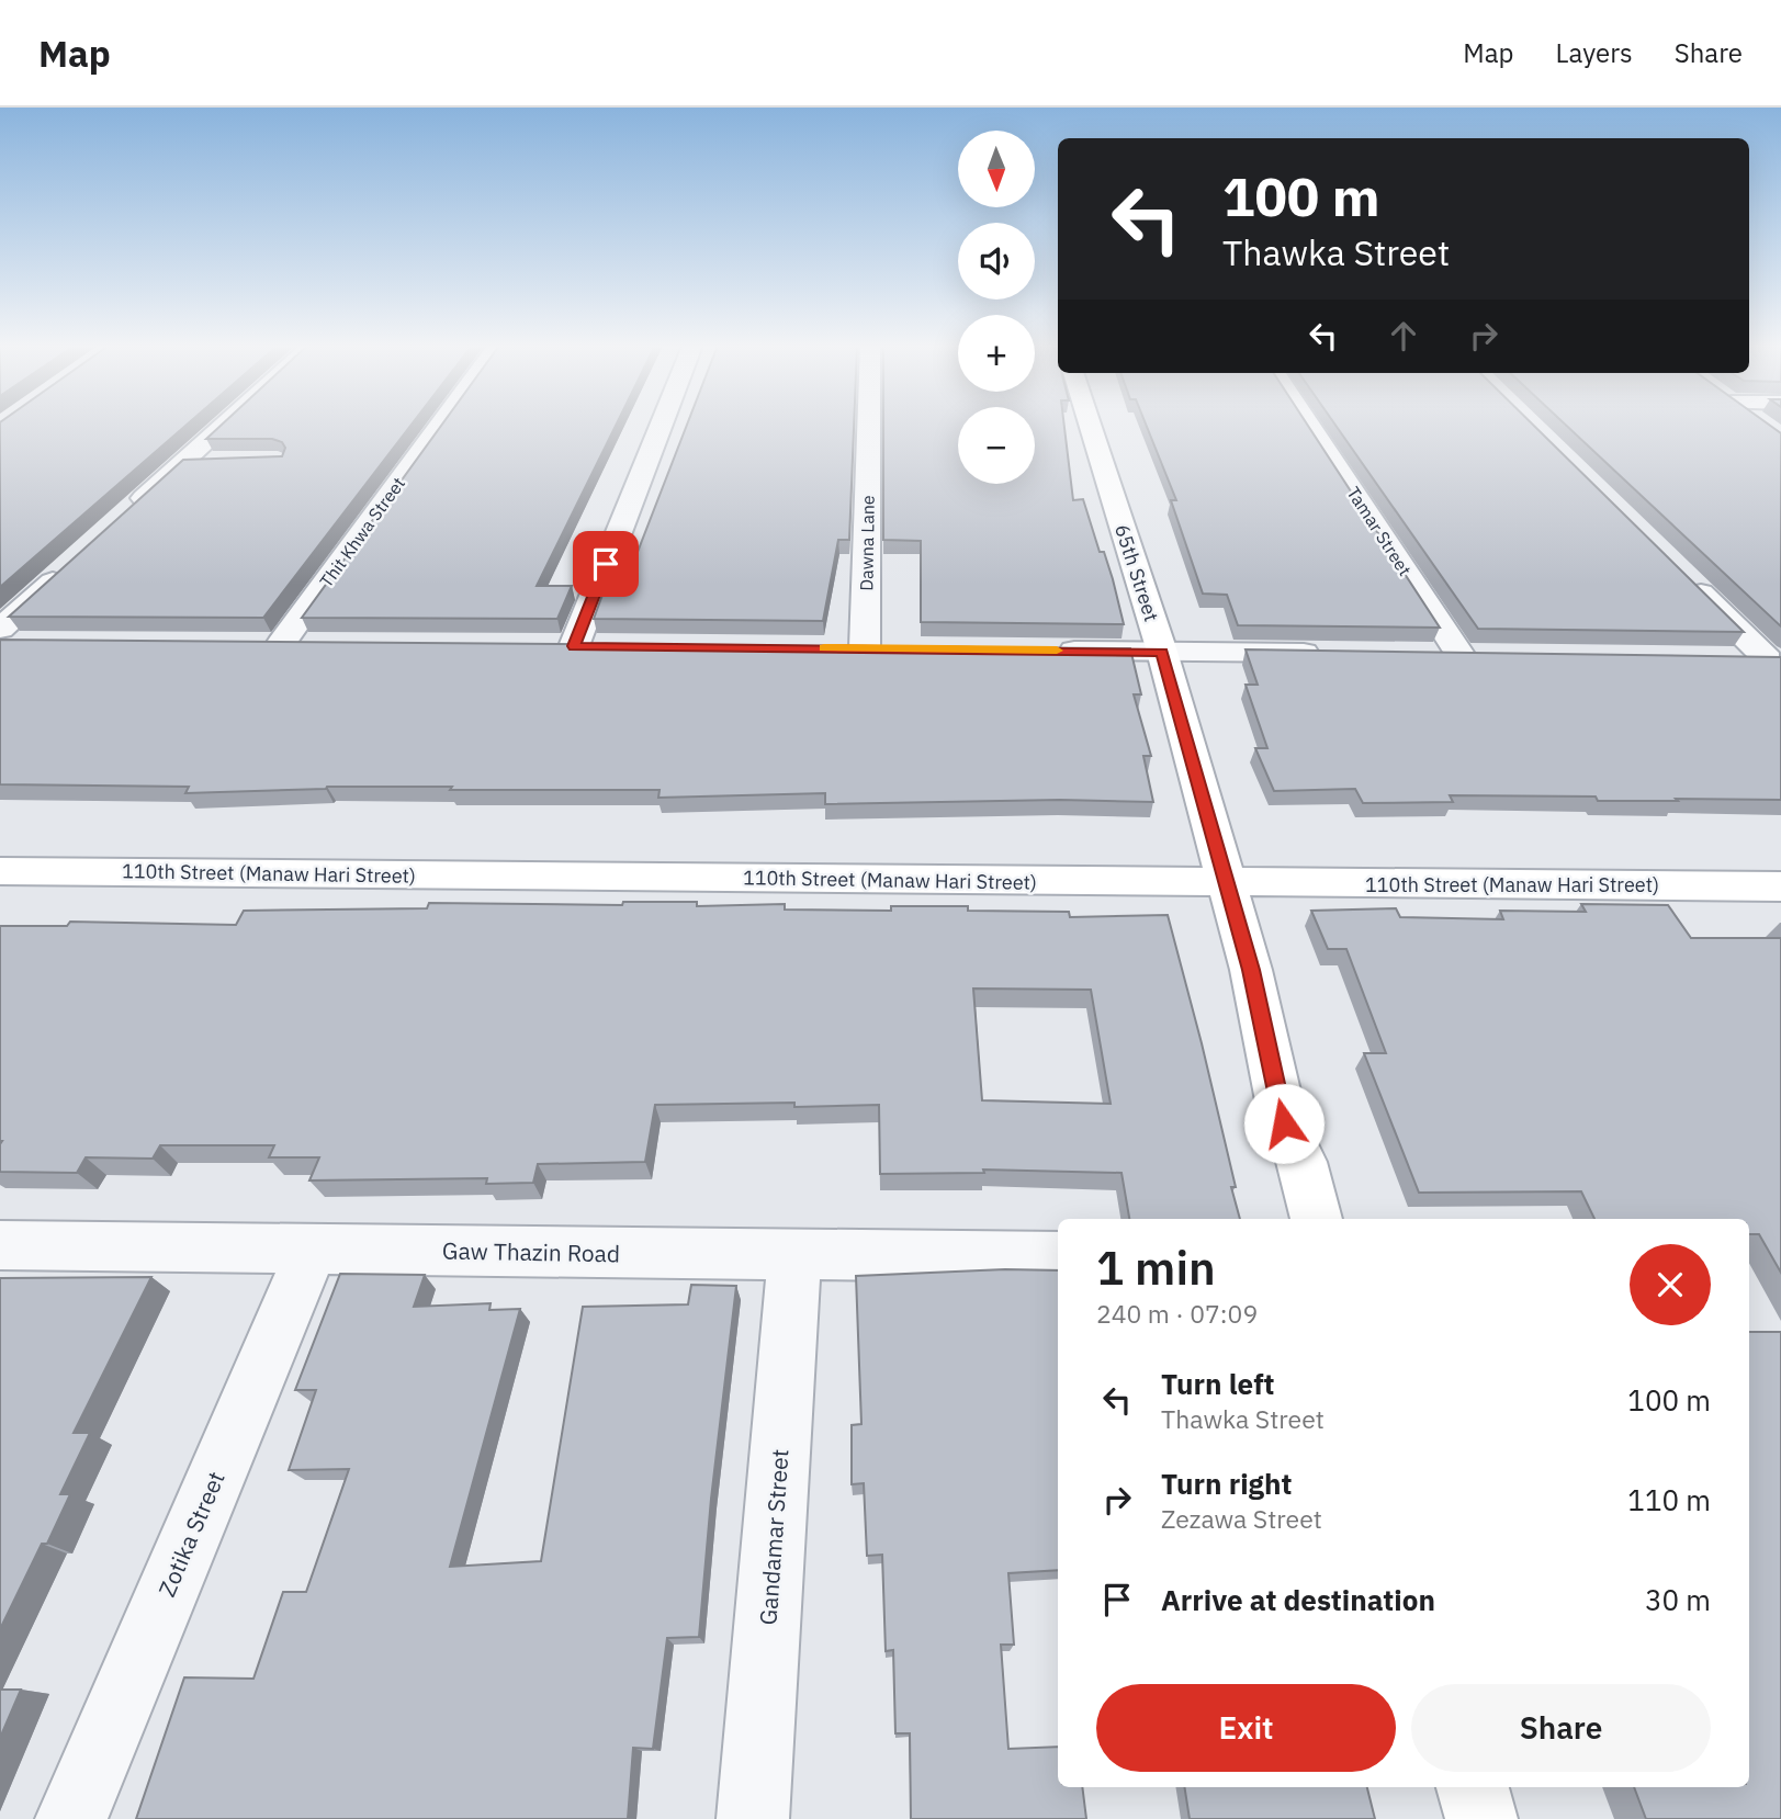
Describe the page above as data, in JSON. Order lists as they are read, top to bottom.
{
  "streets": {
    "street": [
      "Tamar Street",
      "Thit Khwa Street",
      "Dawna Lane",
      "65th Street",
      "110th Street (Manaw Hari Street)",
      "Gaw Thazin Road",
      "Zotika Street",
      "Gandamar Street"
    ]
  },
  "crossings": [
    ["65th Street", "110th Street (Manaw Hari Street)"],
    ["Gaw Thazin Road", "Zotika Street"],
    ["Gaw Thazin Road", "Gandamar Street"]
  ],
  "north": "bottom",
  "page": {
    "header": "Map",
    "nav": ["Map", "Layers", "Share"],
    "map_buttons": ["+", "−"],
    "turn": ["100 m", "Thawka Street"],
    "heading": ["1 min", "240 m · 07:09"],
    "list": [
      {
        "name": "Turn left",
        "note": "Thawka Street",
        "value": "100 m"
      },
      {
        "name": "Turn right",
        "note": "Zezawa Street",
        "value": "110 m"
      },
      {
        "name": "Arrive at destination",
        "value": "30 m"
      }
    ],
    "buttons": ["Exit", "Share"]
  }
}
